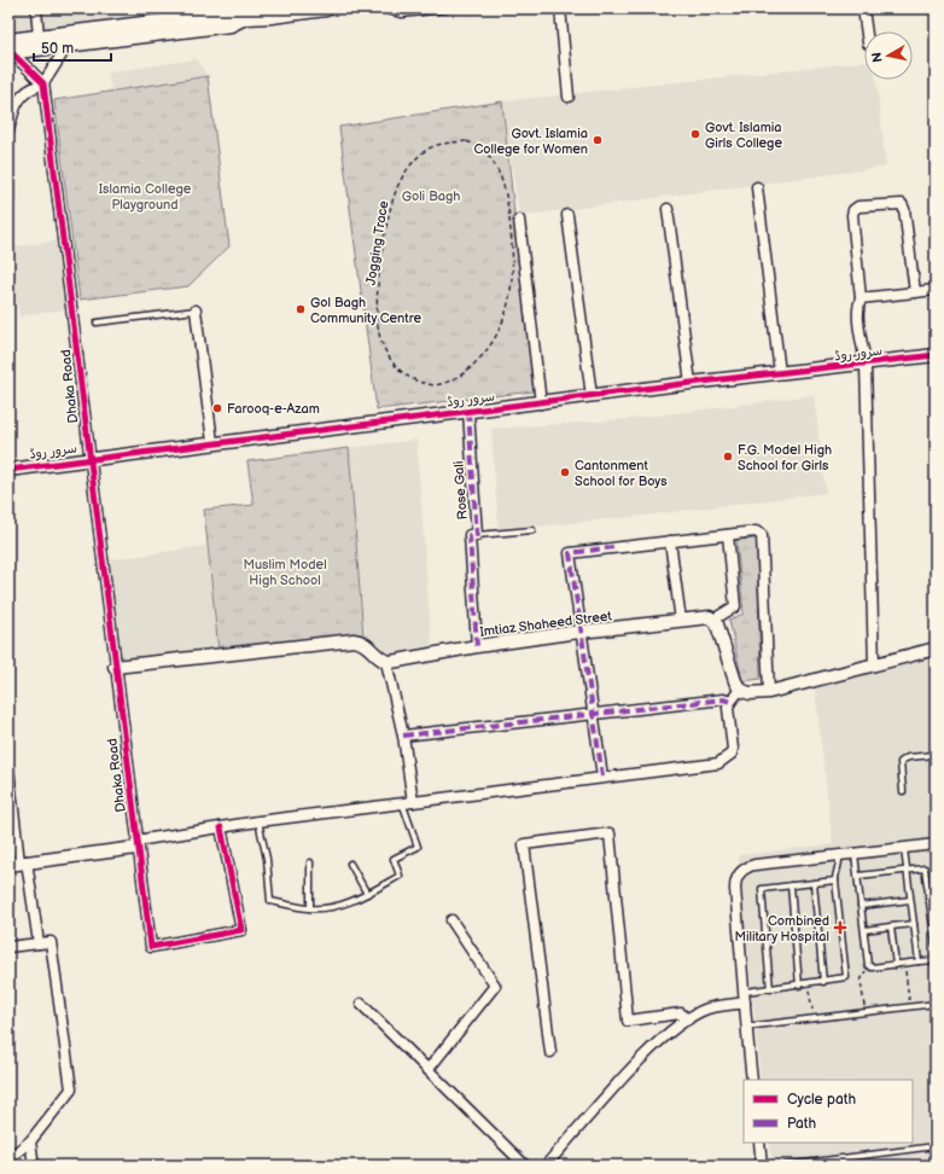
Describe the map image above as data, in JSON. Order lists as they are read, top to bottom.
{
  "streets": {
    "street": [
      "سرور روڈ",
      "Dhaka Road",
      "Rose Gali",
      "Imtiaz Shaheed Street"
    ],
    "path": ["Jogging Trace"]
  },
  "crossings": [
    ["سرور روڈ", "Dhaka Road"],
    ["سرور روڈ", "Rose Gali"],
    ["Rose Gali", "Imtiaz Shaheed Street"]
  ],
  "parks": ["Islamia College Playground", "Goli Bagh", "Muslim Model High School"],
  "places": {
    "other": [
      "Govt. Islamia Girls College",
      "Govt. Islamia College for Women",
      "Gol Bagh Community Centre",
      "Farooq-e-Azam",
      "F.G. Model High School for Girls",
      "Cantonment School for Boys"
    ],
    "health": ["Combined Military Hospital"]
  },
  "legend": ["Cycle path", "Path"],
  "scale_bar": "50 m",
  "north": "left"
}
